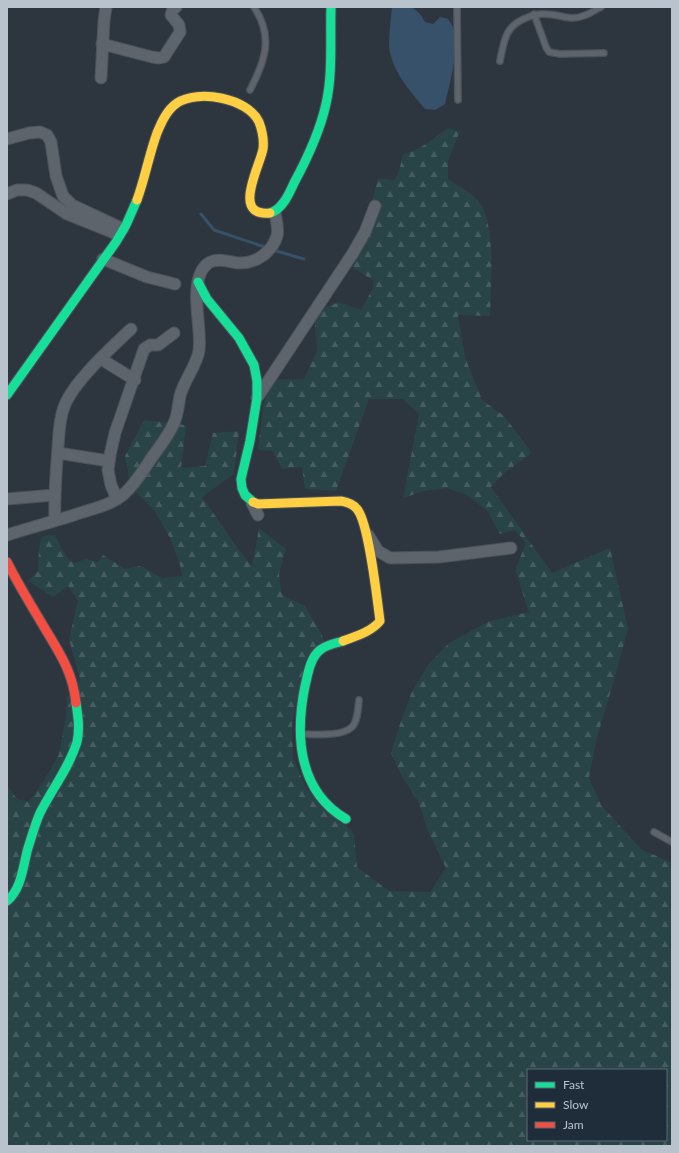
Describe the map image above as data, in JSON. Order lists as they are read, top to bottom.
{
  "legend": ["Fast", "Slow", "Jam"]
}
